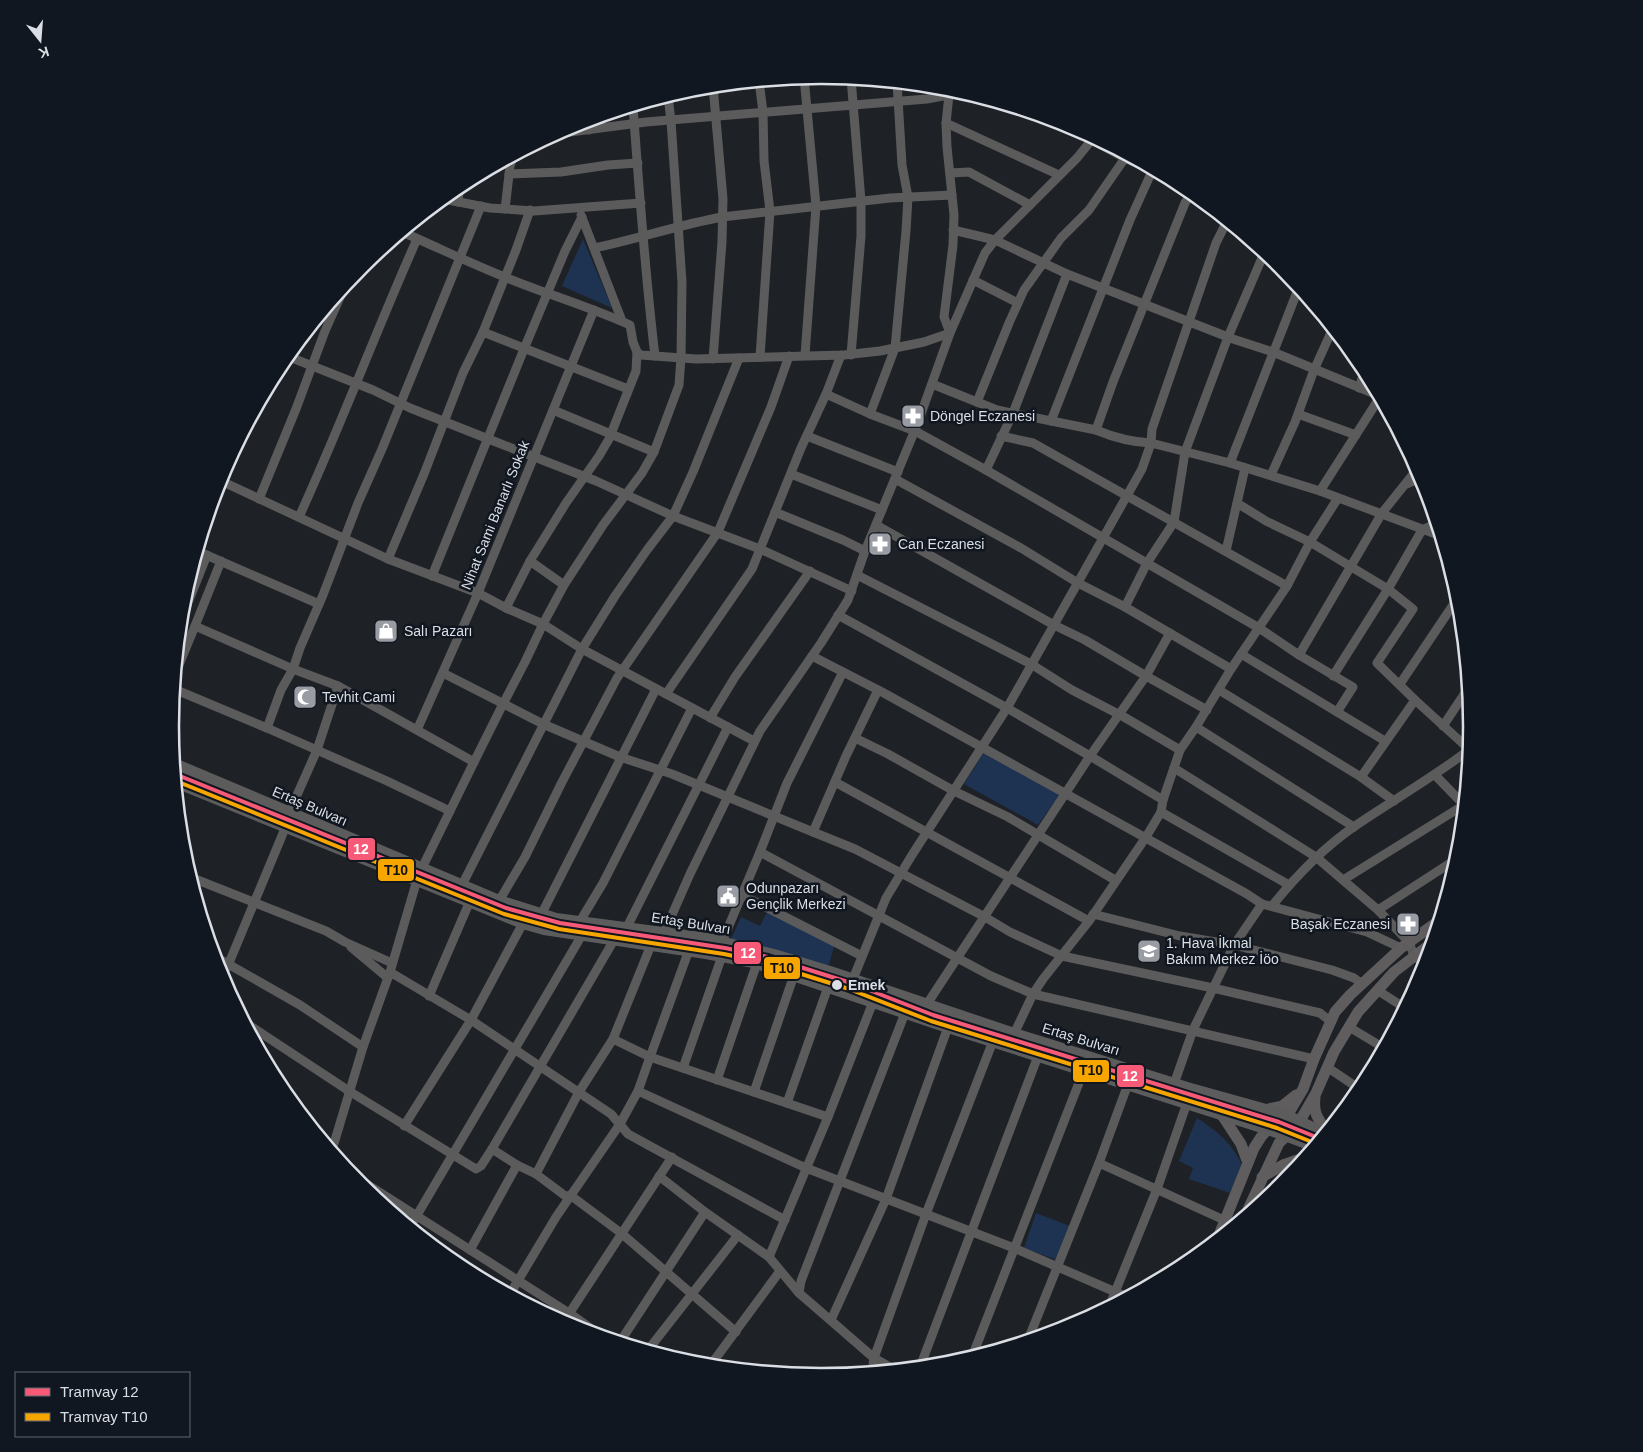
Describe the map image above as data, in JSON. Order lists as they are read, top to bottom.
{
  "streets": {
    "main road": ["Ertaş Bulvarı"],
    "street": ["Nihat Sami Banarlı Sokak"]
  },
  "places": {
    "pharmacy": ["Döngel Eczanesi", "Can Eczanesi", "Başak Eczanesi"],
    "shop": ["Salı Pazarı"],
    "mosque": ["Tevhit Cami"],
    "public building": ["Odunpazarı Gençlik Merkezi"],
    "school or university": ["1. Hava İkmal Bakım Merkez İöo"],
    "other": ["Emek"]
  },
  "lines": ["tram line 12", "tram line T10"],
  "legend": ["Tramvay 12", "Tramvay T10"],
  "north": "bottom"
}
